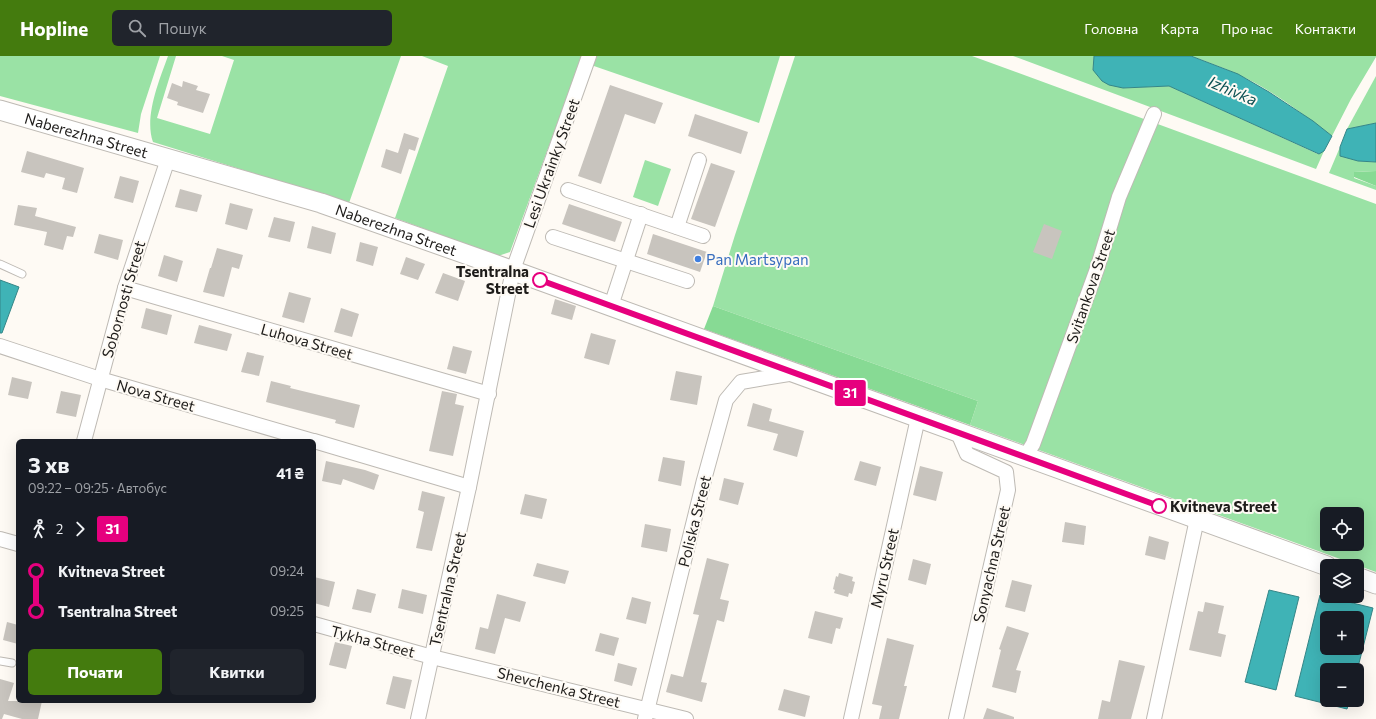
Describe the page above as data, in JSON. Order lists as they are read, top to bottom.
{
  "streets": {
    "street": [
      "Naberezhna Street",
      "Lesi Ukrainky Street",
      "Svitankova Street",
      "Sobornosti Street",
      "Luhova Street",
      "Nova Street",
      "Poliska Street",
      "Sonyachna Street",
      "Myru Street",
      "Tsentralna Street",
      "Tykha Street",
      "Shevchenka Street"
    ]
  },
  "crossings": [
    ["Naberezhna Street", "Lesi Ukrainky Street"],
    ["Naberezhna Street", "Svitankova Street"],
    ["Naberezhna Street", "Sobornosti Street"],
    ["Naberezhna Street", "Poliska Street"],
    ["Naberezhna Street", "Sonyachna Street"],
    ["Naberezhna Street", "Myru Street"],
    ["Naberezhna Street", "Tsentralna Street"],
    ["Lesi Ukrainky Street", "Tsentralna Street"],
    ["Sobornosti Street", "Luhova Street"],
    ["Sobornosti Street", "Nova Street"],
    ["Luhova Street", "Tsentralna Street"],
    ["Nova Street", "Tsentralna Street"],
    ["Poliska Street", "Shevchenka Street"],
    ["Tsentralna Street", "Tykha Street"],
    ["Tsentralna Street", "Shevchenka Street"],
    ["Tykha Street", "Shevchenka Street"]
  ],
  "water": ["Izhivka"],
  "places": ["Pan Martsypan", "Tsentralna Street", "Kvitneva Street"],
  "lines": ["bus line 31"],
  "page": {
    "header": "Hopline",
    "search": "Пошук",
    "nav": [
      "Головна",
      "Карта",
      "Про нас",
      "Контакти"
    ],
    "on_map": "31",
    "heading": ["3 хв", "09:22 – 09:25 · Автобус", "41 ₴"],
    "map_buttons": ["+", "−"],
    "legs": ["2", "31"],
    "list": [
      {
        "name": "Kvitneva Street",
        "value": "09:24"
      },
      {
        "name": "Tsentralna Street",
        "value": "09:25"
      }
    ],
    "buttons": ["Почати", "Квитки"]
  }
}
